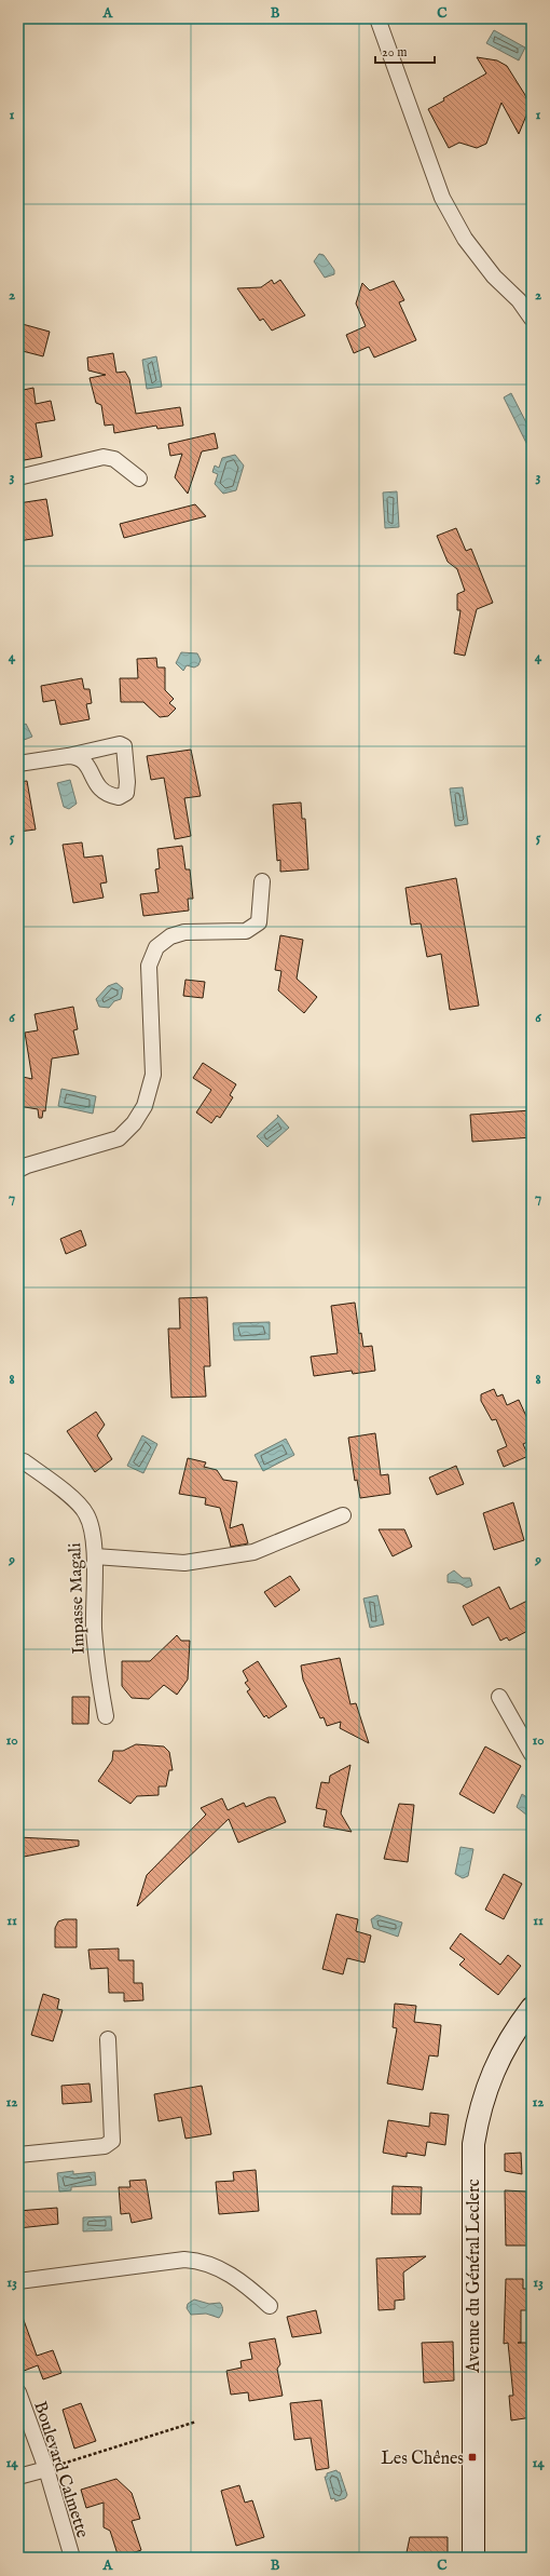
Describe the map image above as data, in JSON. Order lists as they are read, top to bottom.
{
  "streets": {
    "main road": ["Avenue du Général Leclerc"],
    "street": ["Impasse Magali", "Boulevard Calmette"]
  },
  "places": {
    "transit": ["Les Chênes"]
  },
  "scale_bar": "20 m",
  "grid": {
    "columns": ["A", "B", "C"],
    "rows": [
      "1",
      "2",
      "3",
      "4",
      "5",
      "6",
      "7",
      "8",
      "9",
      "10",
      "11",
      "12",
      "13",
      "14"
    ]
  }
}
